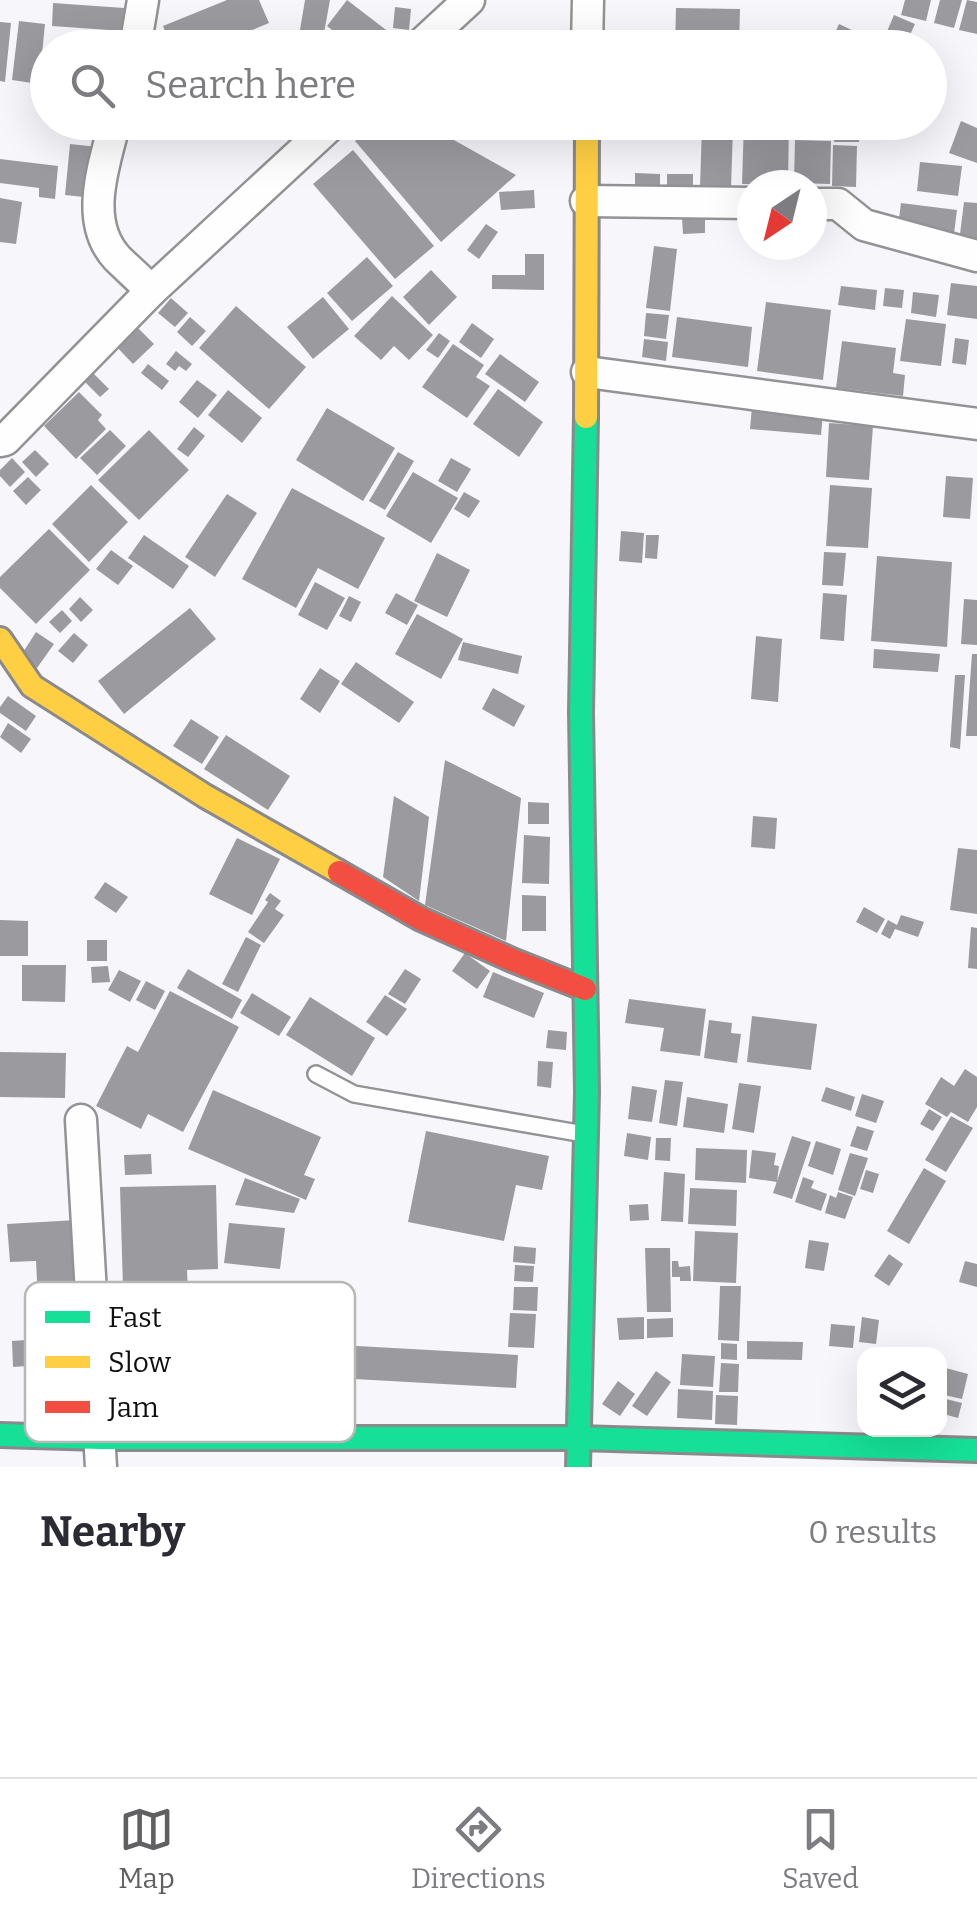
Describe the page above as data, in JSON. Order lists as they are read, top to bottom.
{
  "legend": ["Fast", "Slow", "Jam"],
  "north": "bottom left",
  "page": {
    "search": "Search here",
    "heading": ["Nearby", "0 results"],
    "nav": ["Map", "Directions", "Saved"]
  }
}
